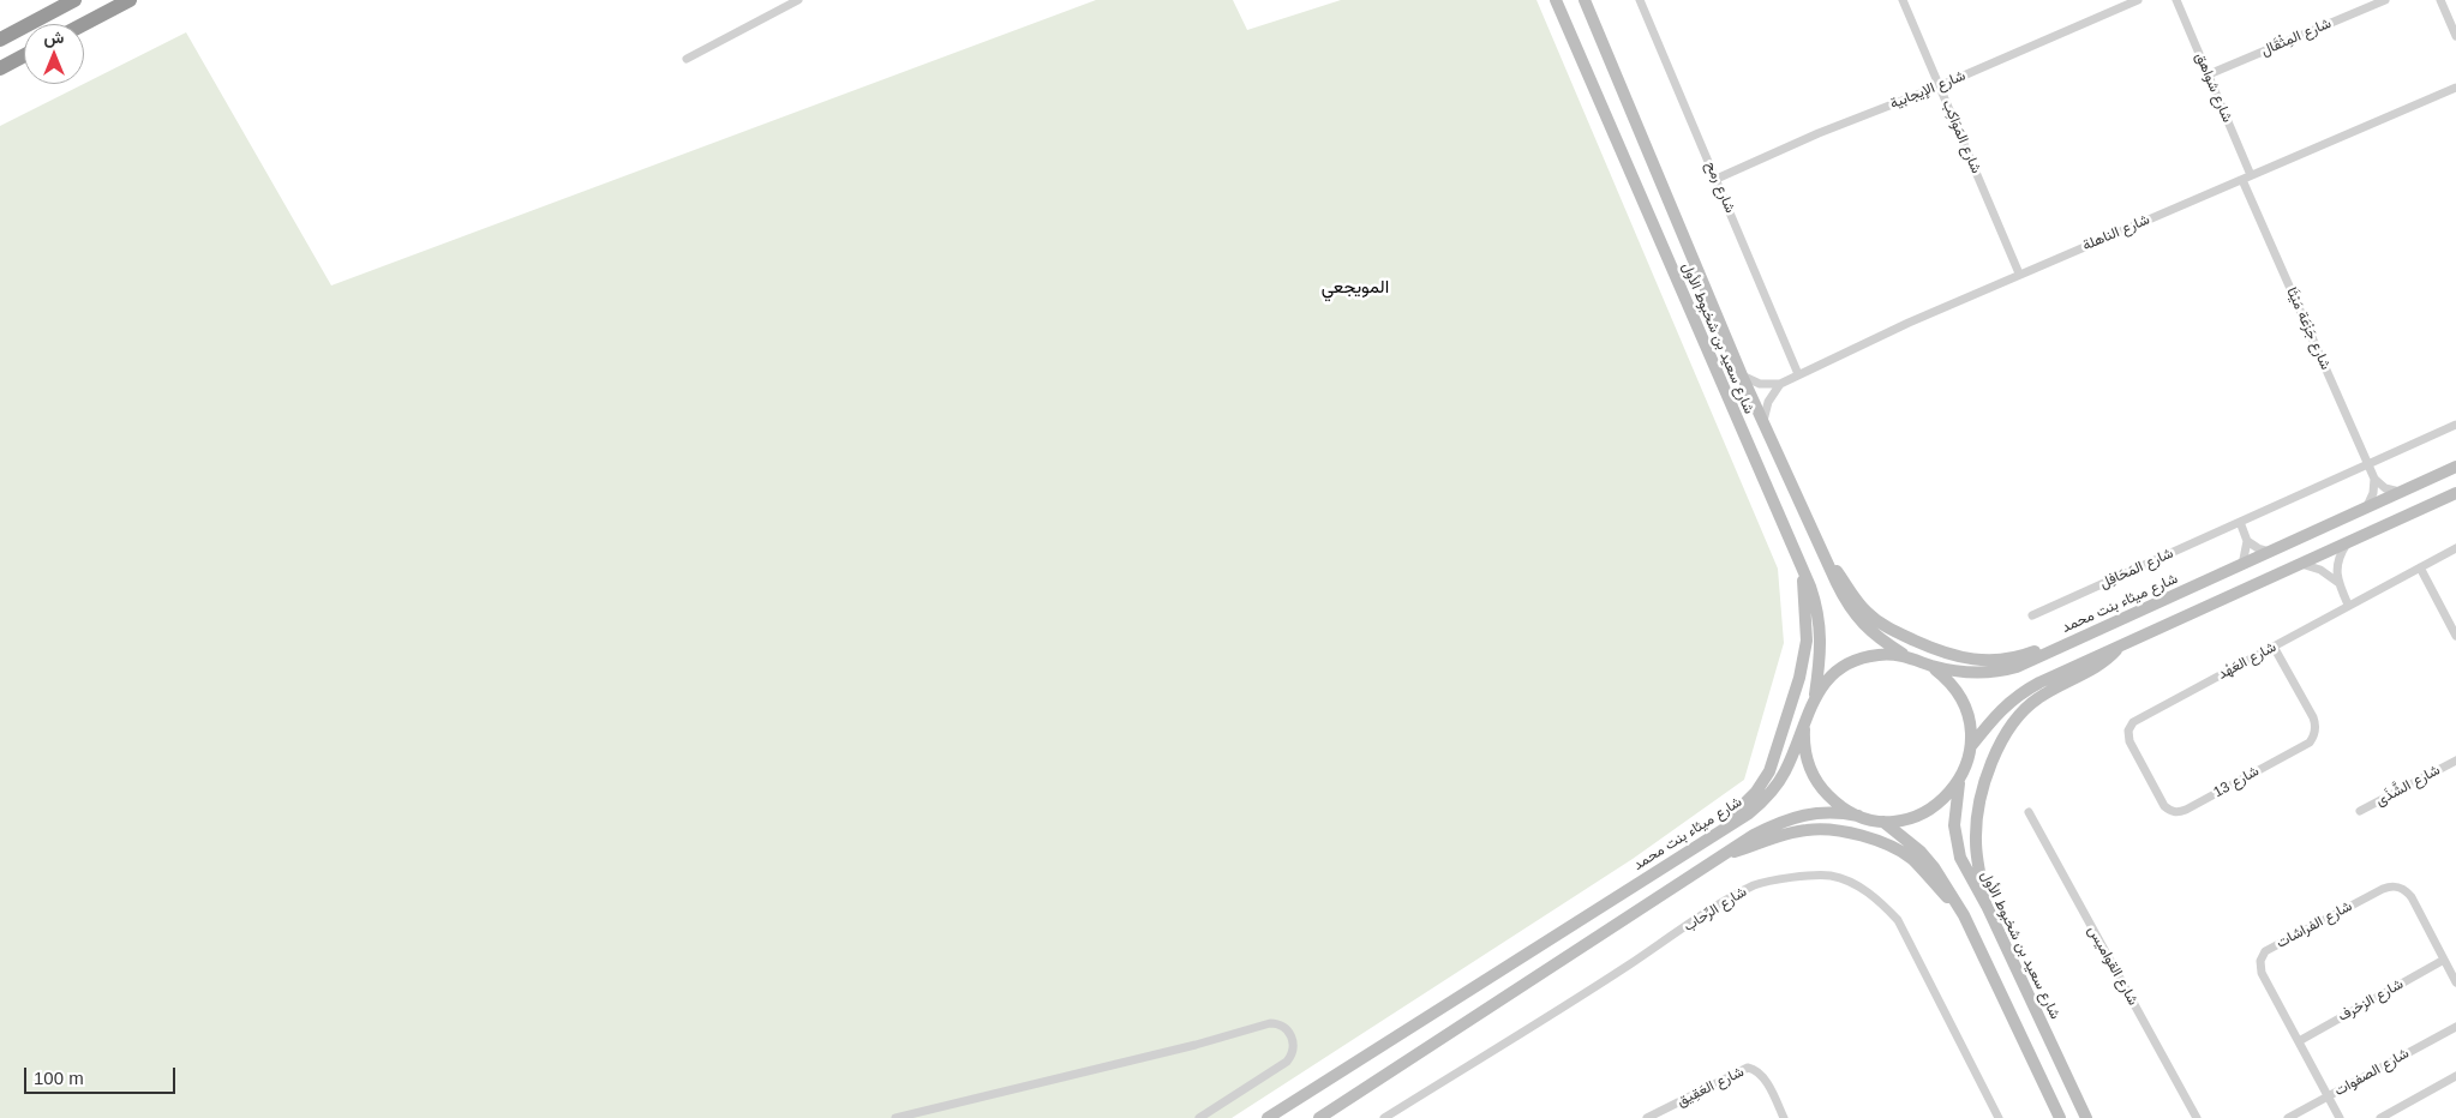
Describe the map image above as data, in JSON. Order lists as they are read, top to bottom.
{
  "streets": {
    "main road": ["شارع سعيد بن شخبوط الأول", "شارع ميثاء بنت محمد"],
    "street": [
      "شارع المِثْقَال",
      "شارع شواهق",
      "شارع الإيجابية",
      "شارع المَوَاكِب",
      "شارع رمح",
      "شارع الناهلة",
      "شارع جَزْعَة مَيْثَا",
      "شارع المَحَافِل",
      "شارع العَهْد",
      "شارع 13",
      "شارع الشَّذَى",
      "شارع الرِّحاب",
      "شارع الفراشات",
      "شارع القواميس",
      "شارع الزخرف",
      "شارع الصفوات",
      "شارع العَقِيق"
    ]
  },
  "crossings": [
    ["شارع المِثْقَال", "شارع شواهق"],
    ["شارع شواهق", "شارع الناهلة"],
    ["شارع شواهق", "شارع جَزْعَة مَيْثَا"],
    ["شارع الإيجابية", "شارع المَوَاكِب"],
    ["شارع الإيجابية", "شارع رمح"],
    ["شارع المَوَاكِب", "شارع الناهلة"],
    ["شارع رمح", "شارع الناهلة"],
    ["شارع الناهلة", "شارع جَزْعَة مَيْثَا"],
    ["شارع جَزْعَة مَيْثَا", "شارع المَحَافِل"],
    ["شارع سعيد بن شخبوط الأول", "شارع ميثاء بنت محمد"],
    ["شارع العَهْد", "شارع 13"],
    ["شارع الفراشات", "شارع الزخرف"],
    ["شارع الفراشات", "شارع الصفوات"]
  ],
  "districts": ["المويجعي"],
  "scale_bar": "100 m",
  "north": "top"
}
